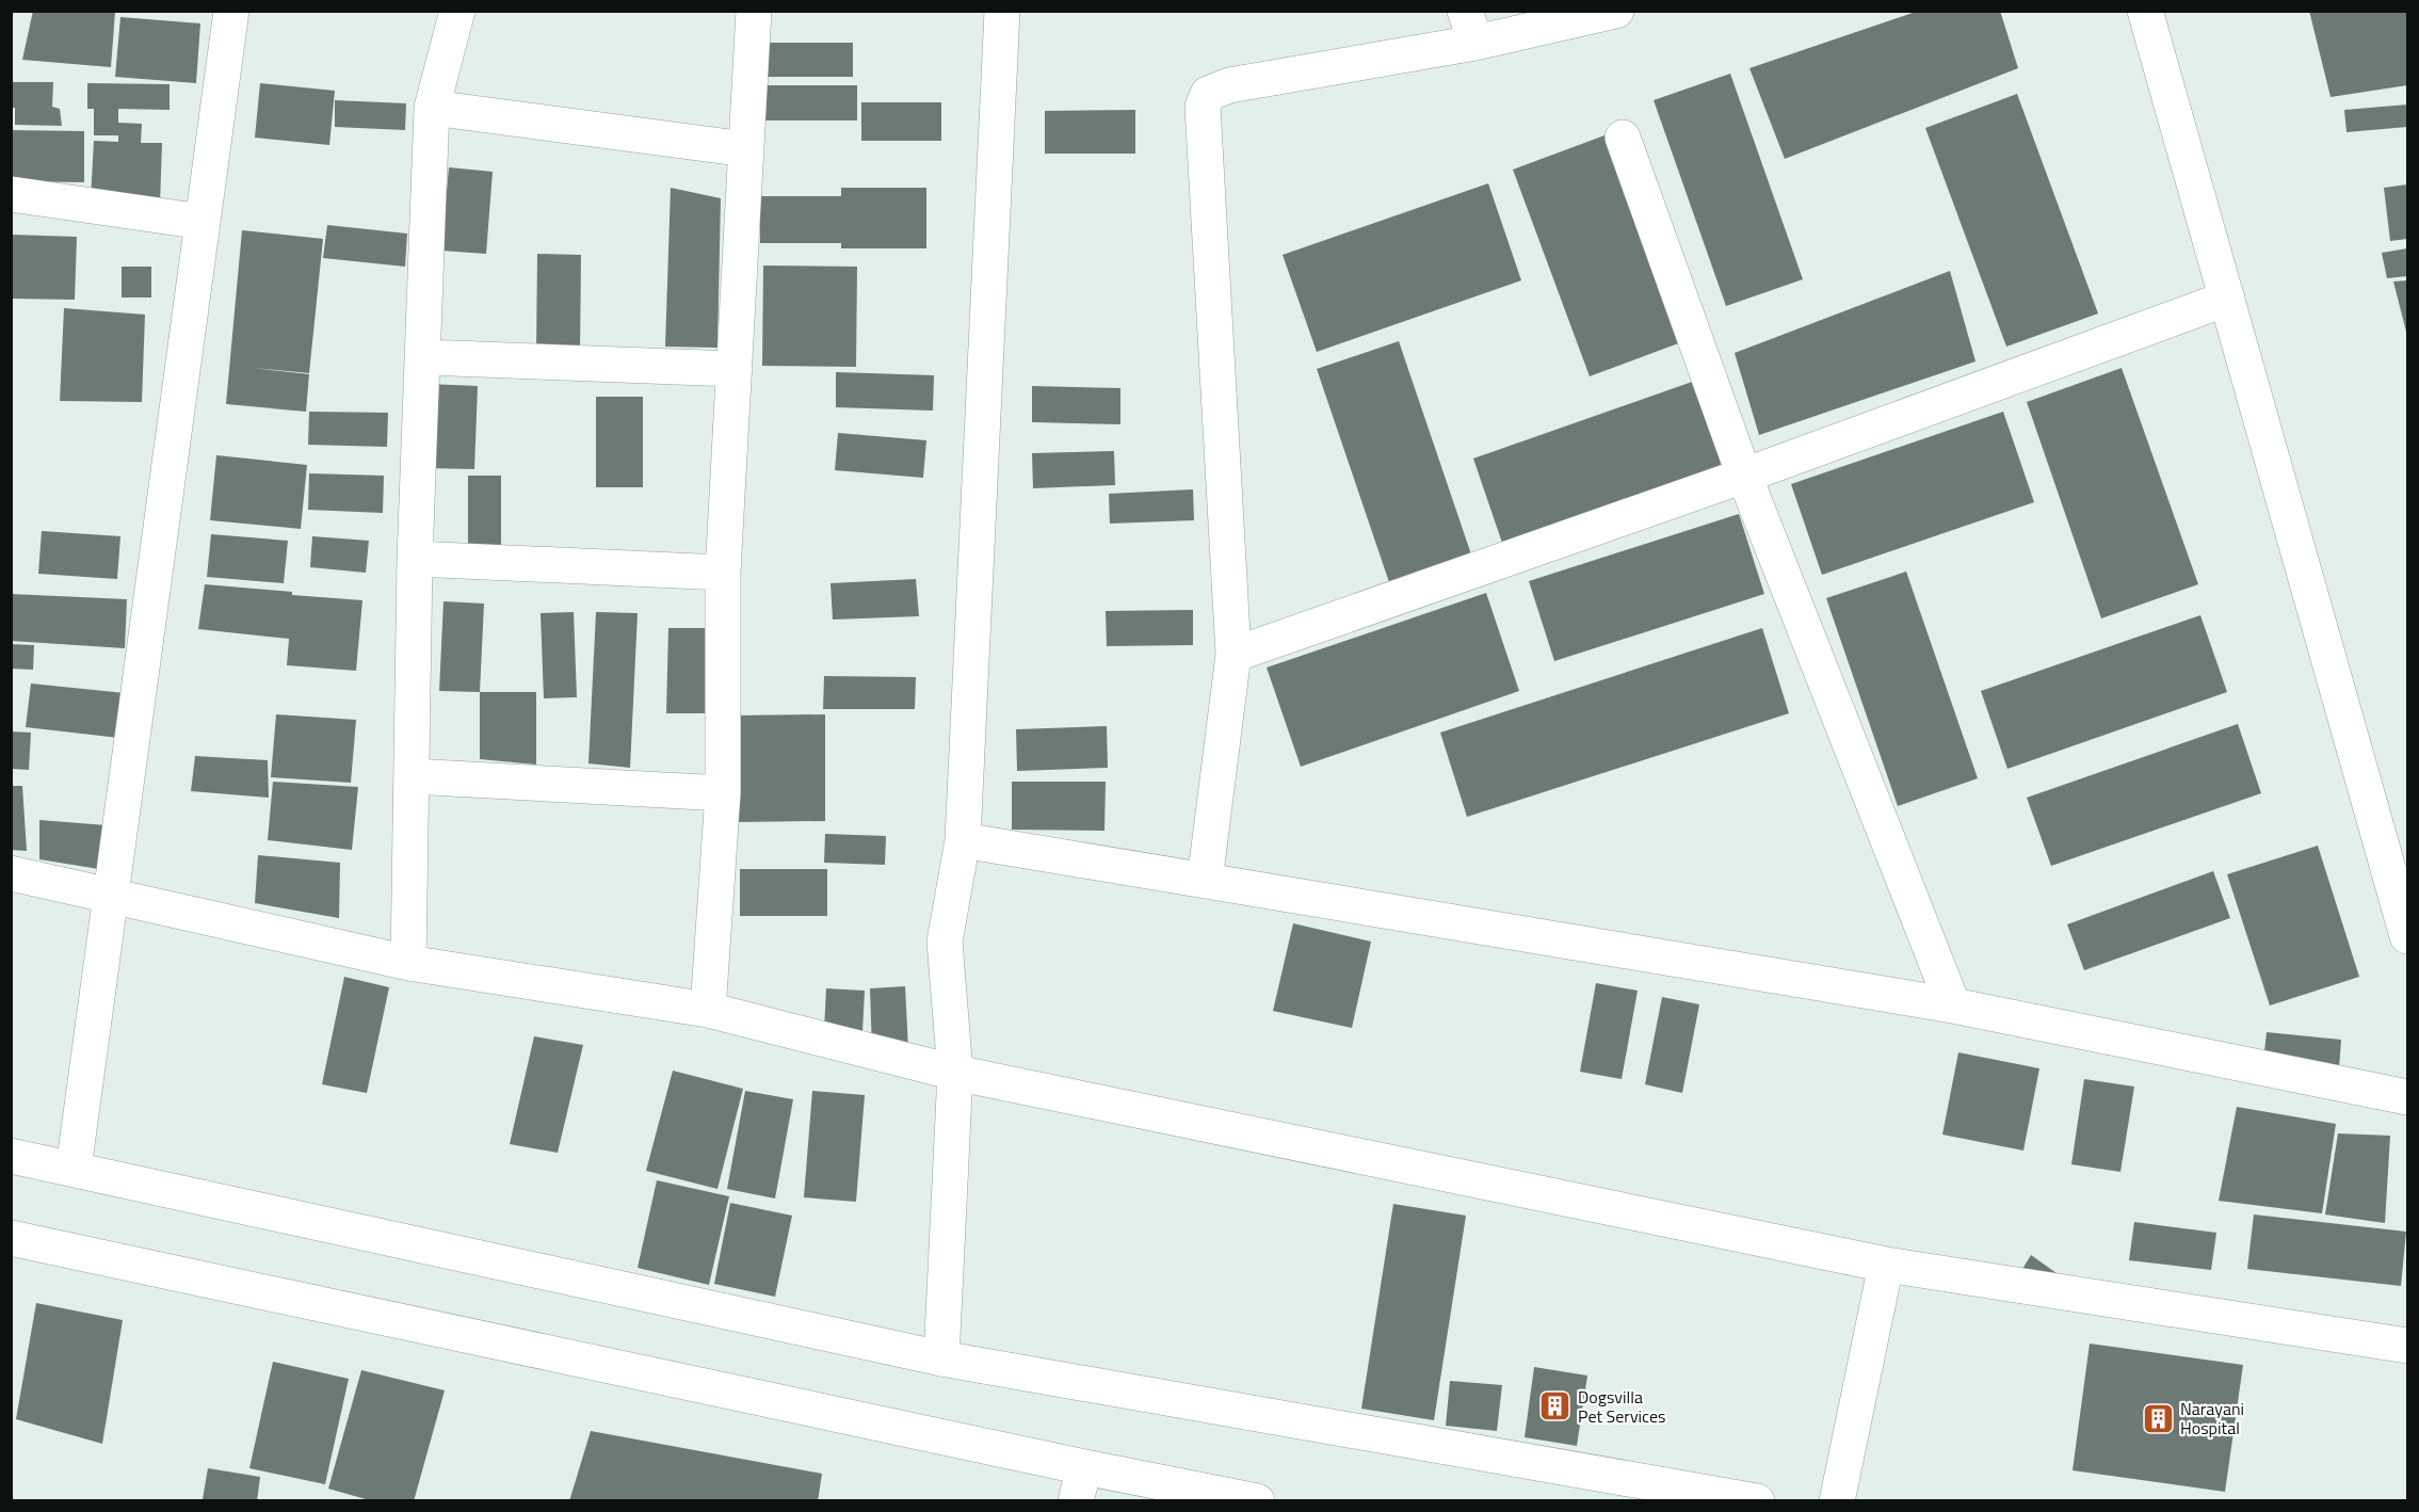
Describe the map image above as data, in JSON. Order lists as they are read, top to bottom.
{
  "places": {
    "building": ["Dogsvilla Pet Services", "Narayani Hospital"]
  }
}
